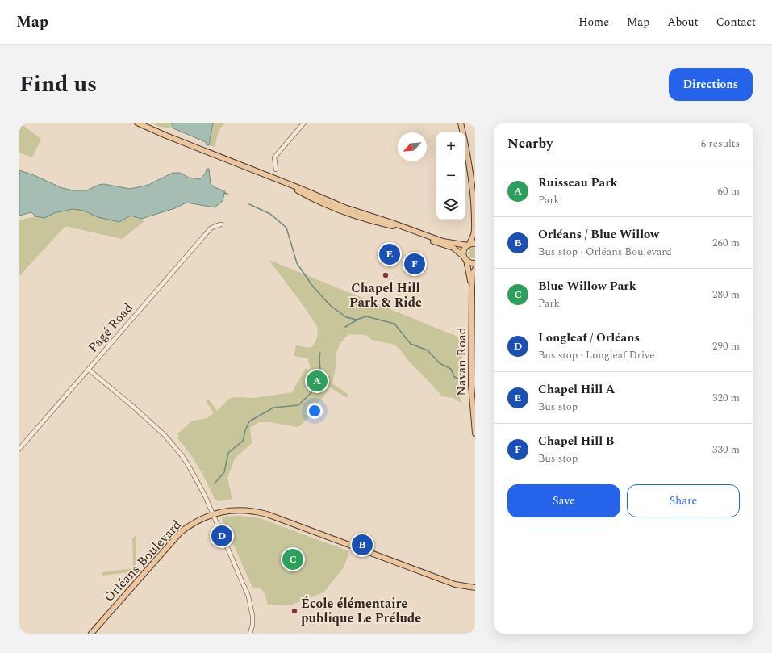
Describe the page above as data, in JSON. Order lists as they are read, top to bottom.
{
  "streets": {
    "main road": ["Navan Road", "Orléans Boulevard"],
    "street": ["Pagé Road"]
  },
  "places": ["Chapel Hill Park & Ride", "École élémentaire publique Le Prélude"],
  "north": "bottom left",
  "page": {
    "header": "Map",
    "nav": [
      "Home",
      "Map",
      "About",
      "Contact"
    ],
    "title": "Find us",
    "buttons": [
      "Directions",
      ["Save", "Share"]
    ],
    "heading": ["Nearby", "6 results"],
    "map_buttons": ["+", "−"],
    "list": [
      {
        "mark": "A",
        "name": "Ruisseau Park",
        "note": "Park",
        "value": "60 m"
      },
      {
        "mark": "B",
        "name": "Orléans / Blue Willow",
        "note": "Bus stop · Orléans Boulevard",
        "value": "260 m"
      },
      {
        "mark": "C",
        "name": "Blue Willow Park",
        "note": "Park",
        "value": "280 m"
      },
      {
        "mark": "D",
        "name": "Longleaf / Orléans",
        "note": "Bus stop · Longleaf Drive",
        "value": "290 m"
      },
      {
        "mark": "E",
        "name": "Chapel Hill A",
        "note": "Bus stop",
        "value": "320 m"
      },
      {
        "mark": "F",
        "name": "Chapel Hill B",
        "note": "Bus stop",
        "value": "330 m"
      }
    ],
    "pins": [
      "E",
      "F",
      "A",
      "D",
      "B",
      "C"
    ]
  }
}
